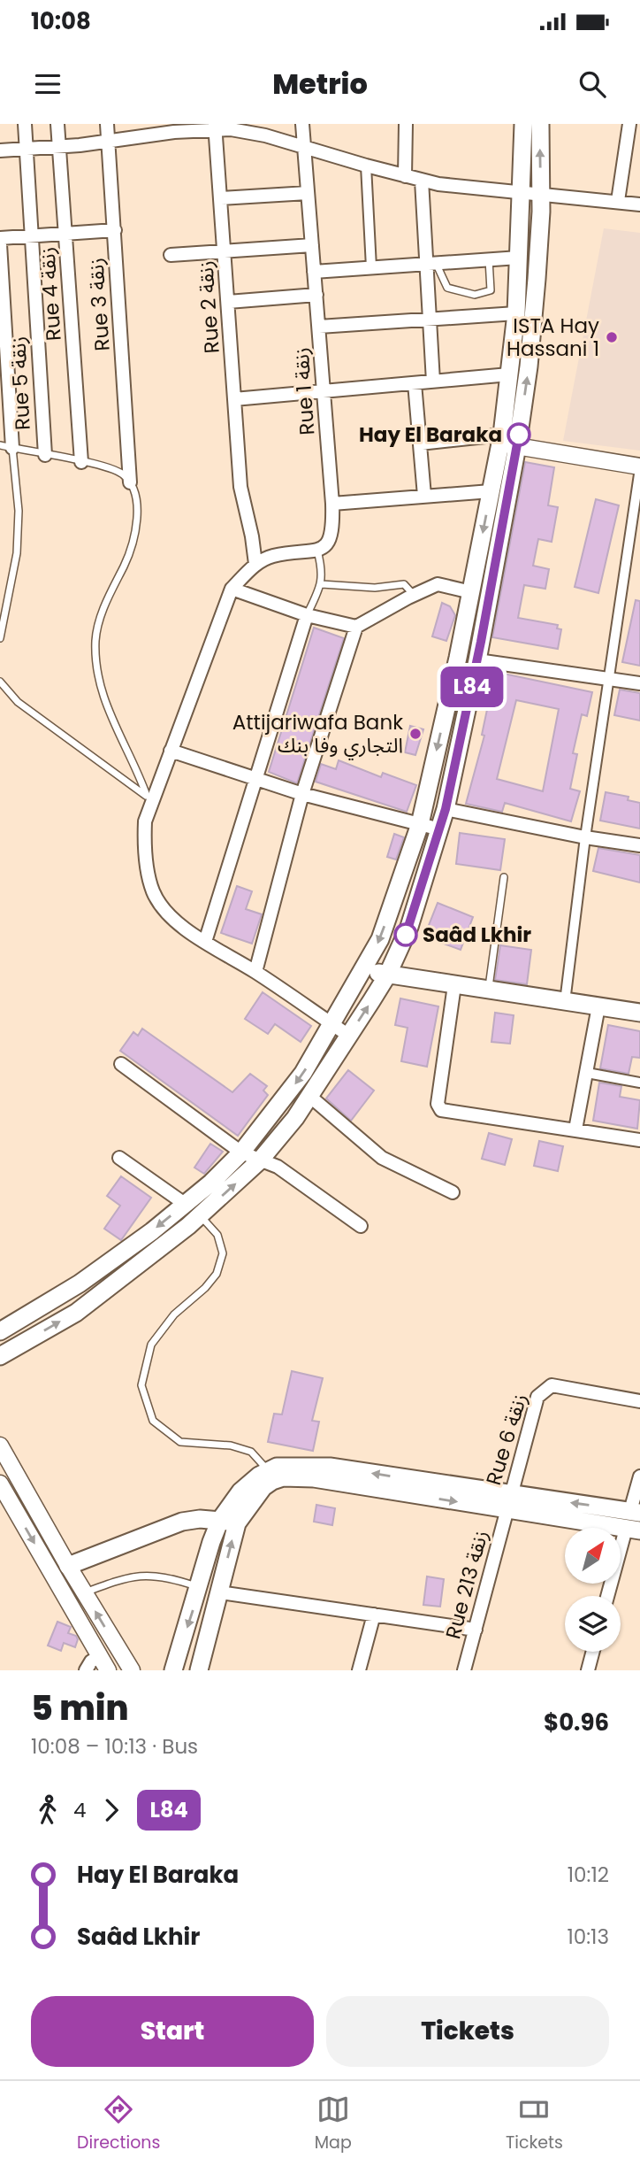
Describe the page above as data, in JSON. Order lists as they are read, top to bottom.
{
  "streets": {
    "street": [
      "Rue 4 زنقة",
      "Rue 3 زنقة",
      "Rue 2 زنقة",
      "Rue 5 زنقة",
      "Rue 1 زنقة",
      "Rue 6 زنقة",
      "Rue 213 زنقة"
    ]
  },
  "crossings": [
    ["Rue 6 زنقة", "Rue 213 زنقة"]
  ],
  "places": [
    "ISTA Hay Hassani 1",
    "Hay El Baraka",
    "Attijariwafa Bank التجاري وفا بنك",
    "Saâd Lkhir"
  ],
  "lines": ["bus line L84"],
  "north": "top right",
  "page": {
    "status": "10:08",
    "header": "Metrio",
    "on_map": "L84",
    "heading": ["5 min", "10:08 – 10:13 · Bus", "$0.96"],
    "legs": ["4", "L84"],
    "list": [
      {
        "name": "Hay El Baraka",
        "value": "10:12"
      },
      {
        "name": "Saâd Lkhir",
        "value": "10:13"
      }
    ],
    "buttons": ["Start", "Tickets"],
    "tabs": ["Directions", "Map", "Tickets"]
  }
}
